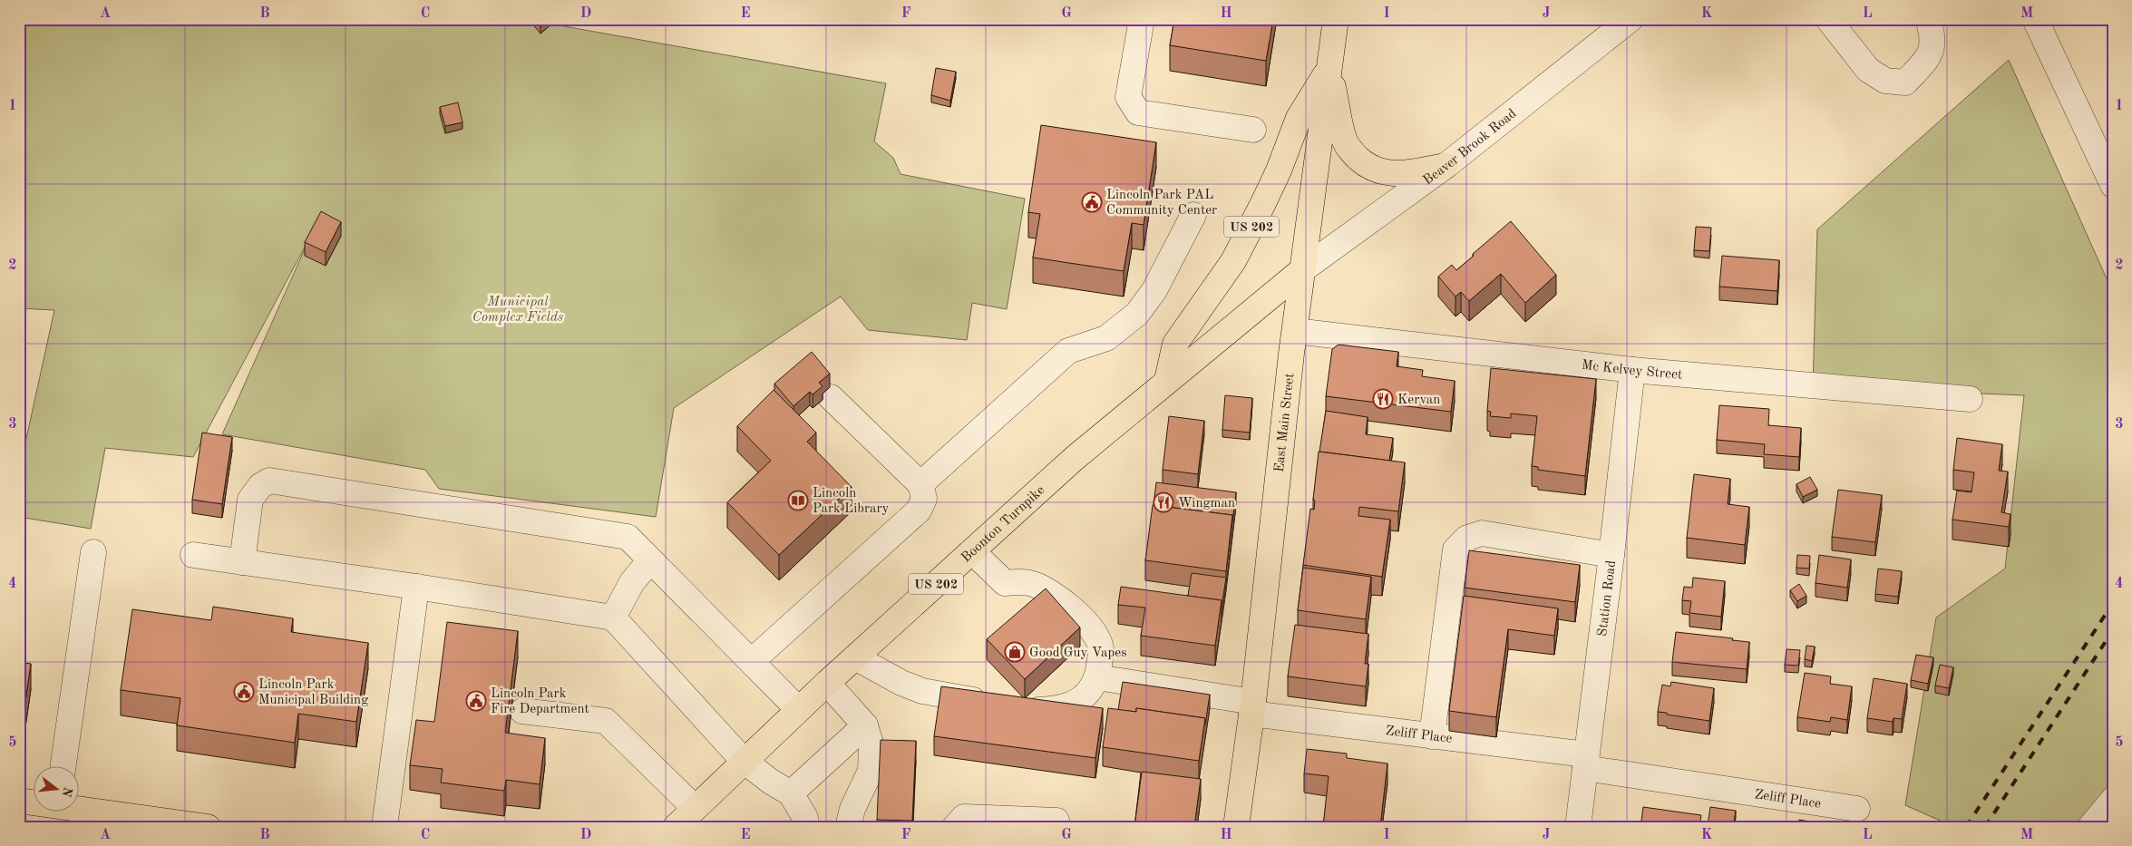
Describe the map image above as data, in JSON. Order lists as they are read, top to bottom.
{
  "streets": {
    "main road": ["US 202", "East Main Street", "Boonton Turnpike"],
    "street": [
      "Beaver Brook Road",
      "Mc Kelvey Street",
      "Station Road",
      "Zeliff Place"
    ]
  },
  "crossings": [
    ["Beaver Brook Road", "East Main Street"],
    ["Beaver Brook Road", "Boonton Turnpike"],
    ["US 202", "East Main Street"],
    ["US 202", "Boonton Turnpike"],
    ["Mc Kelvey Street", "East Main Street"],
    ["Mc Kelvey Street", "Station Road"],
    ["East Main Street", "Boonton Turnpike"],
    ["East Main Street", "Zeliff Place"],
    ["Station Road", "Zeliff Place"]
  ],
  "parks": ["Municipal Complex Fields"],
  "places": {
    "public building": ["Lincoln Park PAL Community Center", "Lincoln Park Municipal Building", "Lincoln Park Fire Department"],
    "restaurant": ["Kervan", "Wingman"],
    "library": ["Lincoln Park Library"],
    "shop": ["Good Guy Vapes"]
  },
  "north": "right",
  "grid": {
    "columns": [
      "A",
      "B",
      "C",
      "D",
      "E",
      "F",
      "G",
      "H",
      "I",
      "J",
      "K",
      "L",
      "M"
    ],
    "rows": [
      "1",
      "2",
      "3",
      "4",
      "5"
    ]
  }
}
